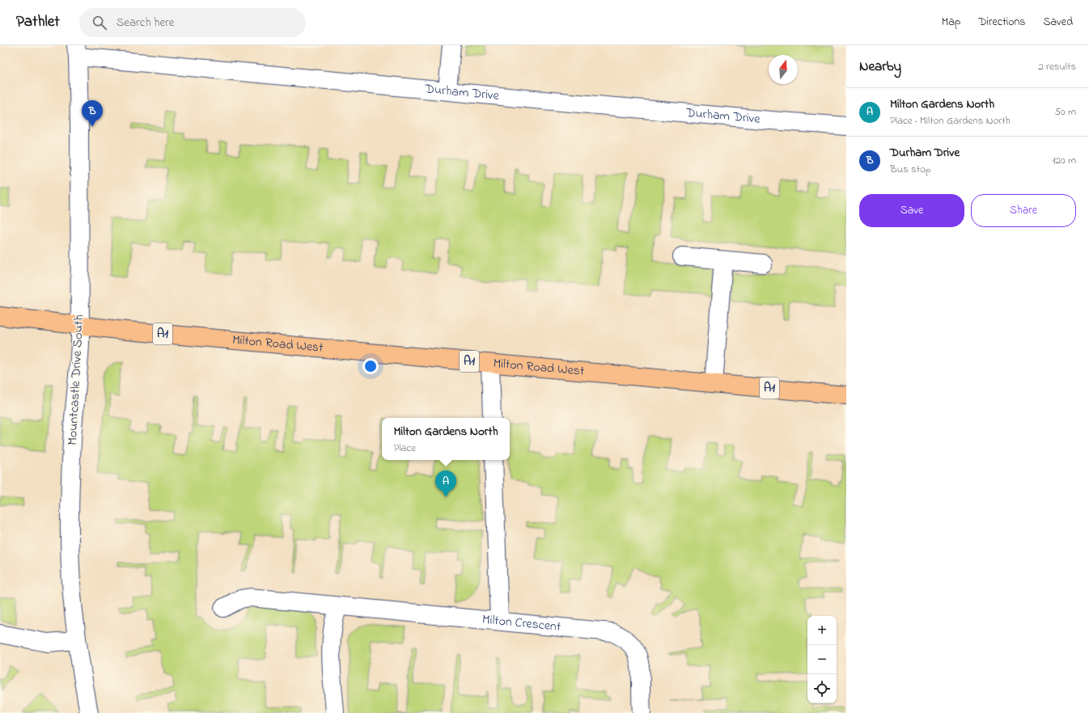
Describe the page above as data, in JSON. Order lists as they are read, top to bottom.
{
  "streets": {
    "main road": ["A1", "Milton Road West"],
    "street": ["Durham Drive", "Mountcastle Drive South", "Milton Crescent"]
  },
  "crossings": [
    ["Durham Drive", "Mountcastle Drive South"],
    ["Milton Road West", "Mountcastle Drive South"]
  ],
  "north": "top",
  "page": {
    "header": "Pathlet",
    "search": "Search here",
    "nav": ["Map", "Directions", "Saved"],
    "heading": ["Nearby", "2 results"],
    "list": [
      {
        "mark": "A",
        "name": "Milton Gardens North",
        "note": "Place · Milton Gardens North",
        "value": "50 m"
      },
      {
        "mark": "B",
        "name": "Durham Drive",
        "note": "Bus stop",
        "value": "120 m"
      }
    ],
    "pins": ["B", "A"],
    "buttons": ["Save", "Share"],
    "popup": ["Milton Gardens North", "Place"],
    "map_buttons": ["+", "−"]
  }
}
